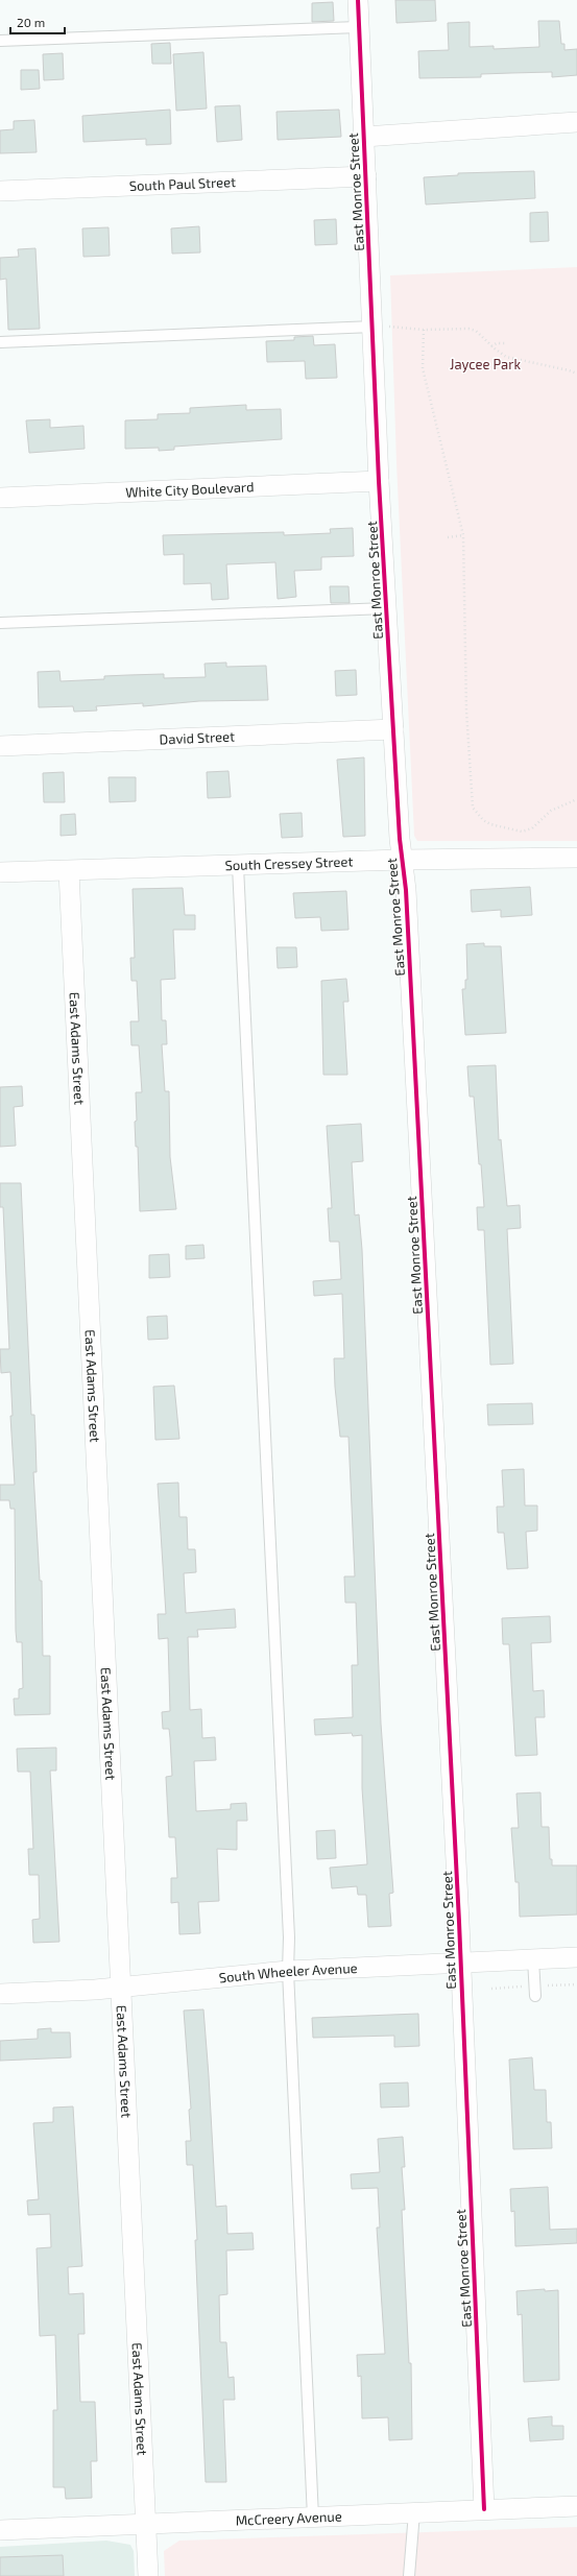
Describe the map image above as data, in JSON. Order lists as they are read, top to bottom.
{
  "streets": {
    "street": [
      "South Paul Street",
      "East Monroe Street",
      "White City Boulevard",
      "David Street",
      "South Cressey Street",
      "East Adams Street",
      "South Wheeler Avenue",
      "McCreery Avenue"
    ]
  },
  "crossings": [
    ["South Paul Street", "East Monroe Street"],
    ["East Monroe Street", "White City Boulevard"],
    ["East Monroe Street", "David Street"],
    ["East Monroe Street", "South Cressey Street"],
    ["East Monroe Street", "South Wheeler Avenue"],
    ["East Monroe Street", "McCreery Avenue"],
    ["South Cressey Street", "East Adams Street"],
    ["East Adams Street", "South Wheeler Avenue"],
    ["East Adams Street", "McCreery Avenue"]
  ],
  "parks": ["Jaycee Park"],
  "scale_bar": "20 m"
}
